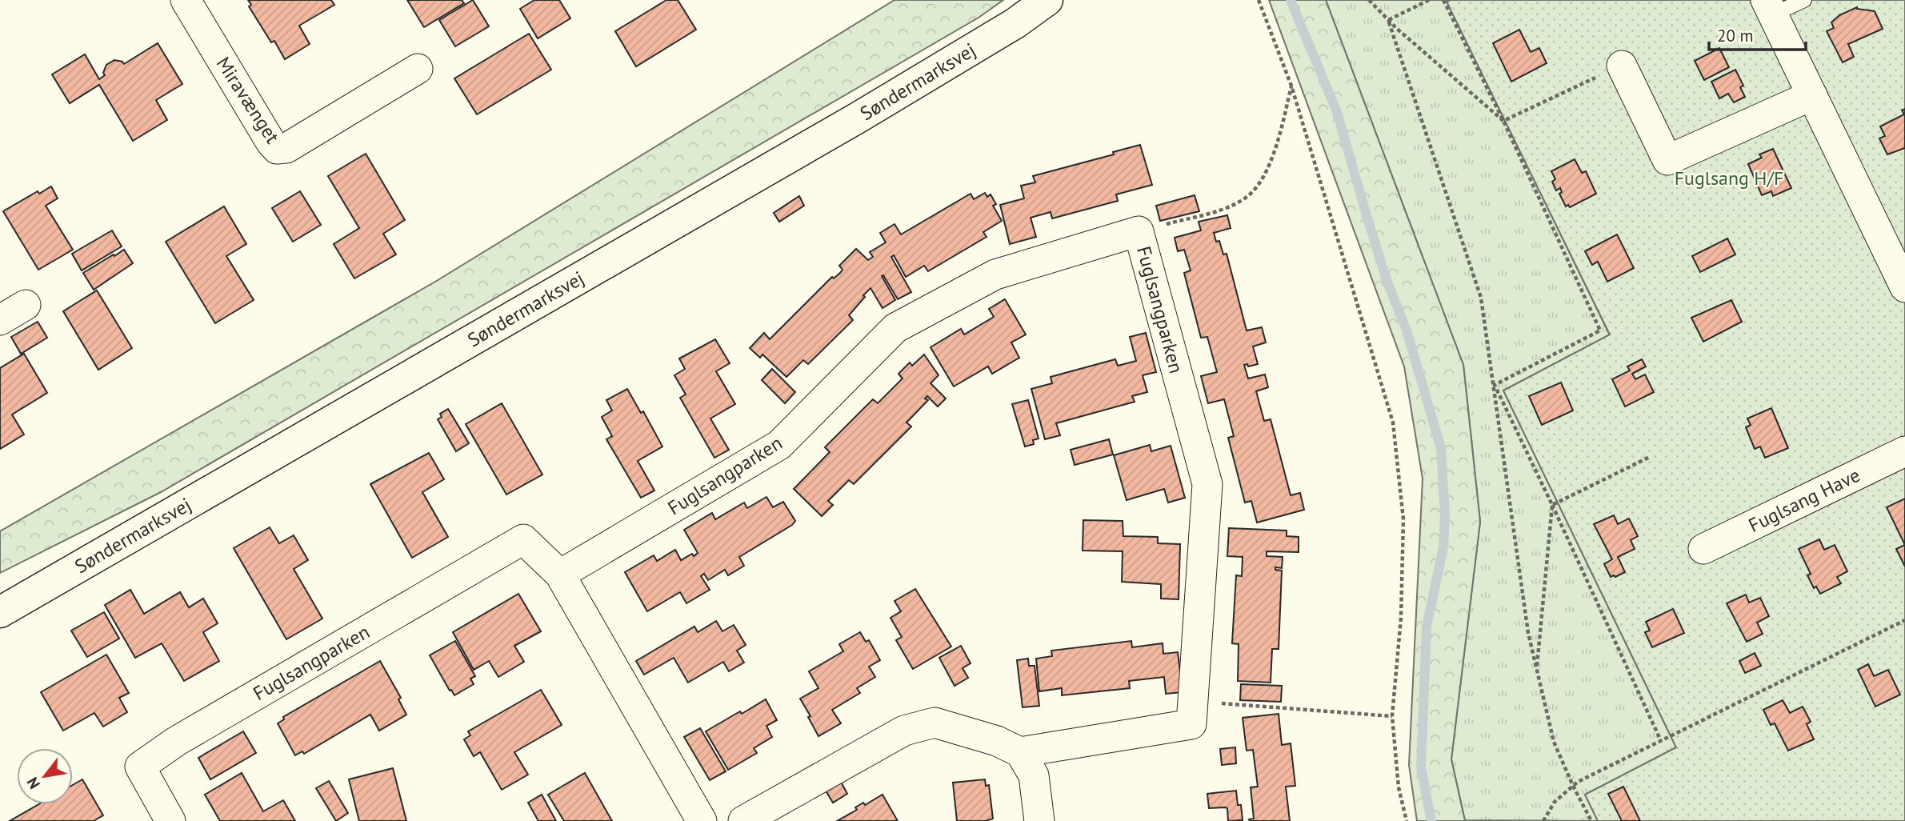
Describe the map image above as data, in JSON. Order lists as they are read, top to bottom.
{
  "streets": {
    "street": [
      "Søndermarksvej",
      "Miravænget",
      "Fuglsangparken",
      "Fuglsang Have"
    ]
  },
  "parks": ["Fuglsang H/F"],
  "scale_bar": "20 m",
  "north": "bottom left"
}
